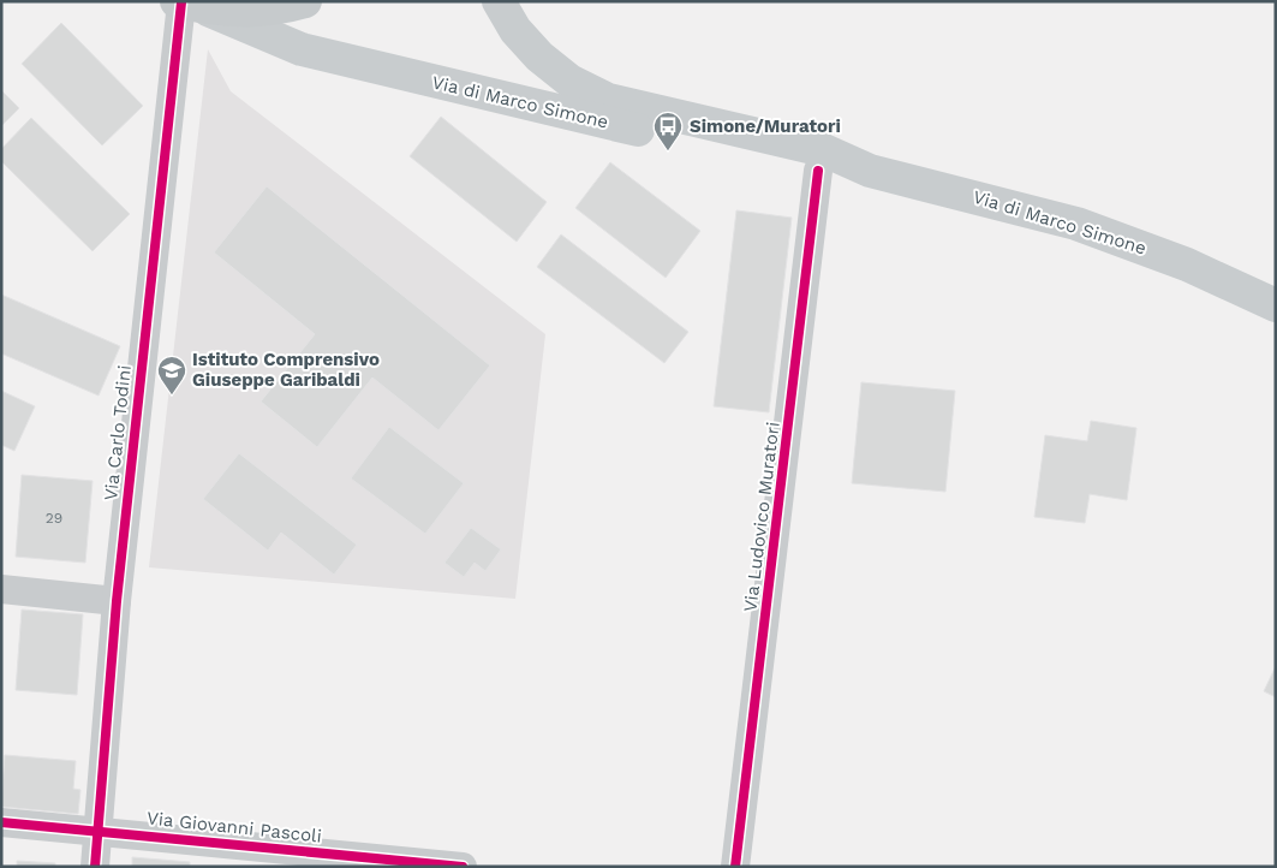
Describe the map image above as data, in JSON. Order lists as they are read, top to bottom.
{
  "streets": {
    "main road": ["Via di Marco Simone"],
    "street": ["Via Carlo Todini", "Via Ludovico Muratori", "Via Giovanni Pascoli"]
  },
  "crossings": [
    ["Via di Marco Simone", "Via Carlo Todini"],
    ["Via di Marco Simone", "Via Ludovico Muratori"],
    ["Via Carlo Todini", "Via Giovanni Pascoli"]
  ],
  "places": {
    "bus stop": ["Simone/Muratori"],
    "school or university": ["Istituto Comprensivo Giuseppe Garibaldi"]
  },
  "house_numbers": ["29"]
}
